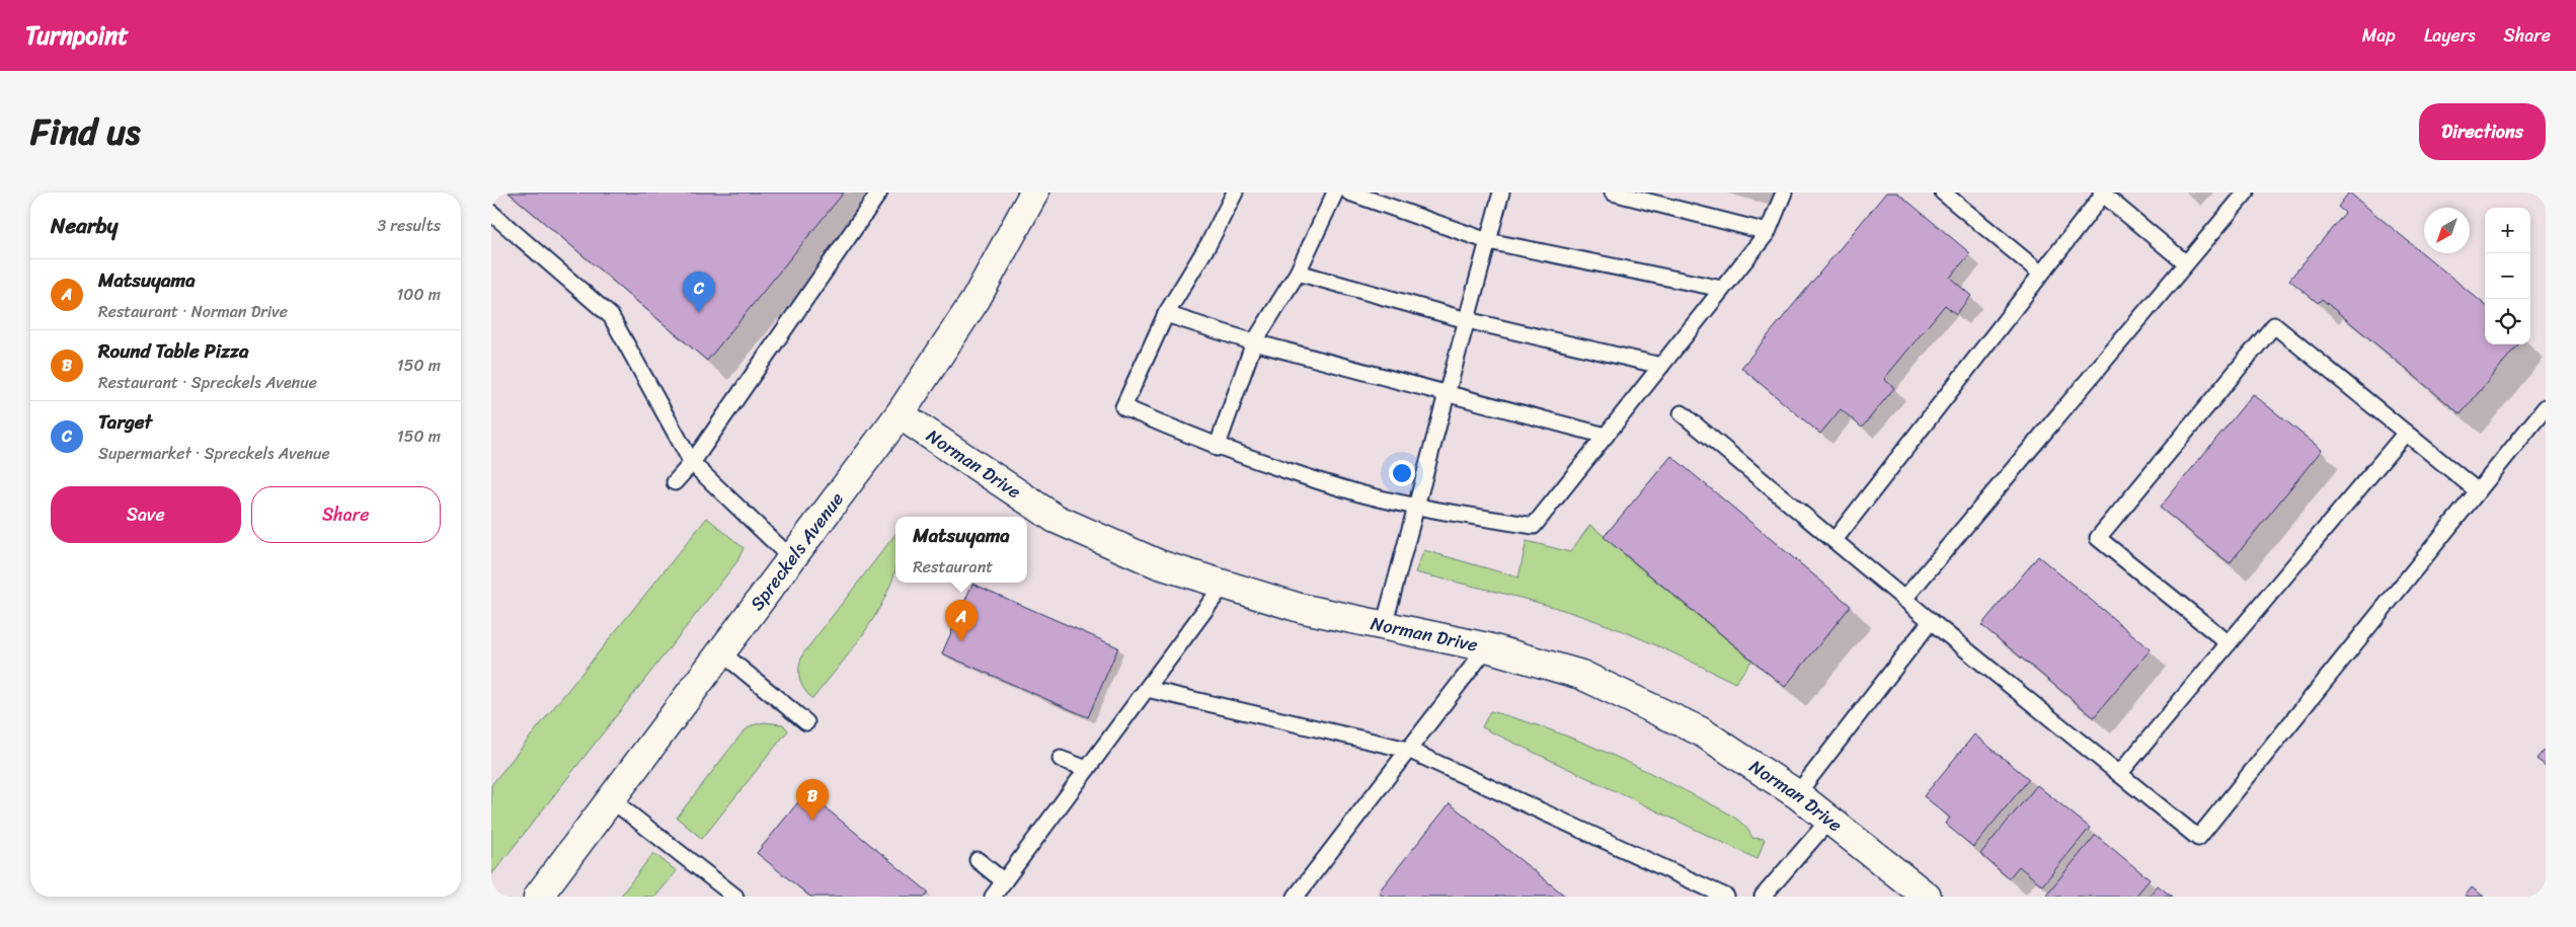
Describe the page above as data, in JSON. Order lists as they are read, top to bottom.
{
  "streets": {
    "street": ["Norman Drive", "Spreckels Avenue"]
  },
  "crossings": [
    ["Norman Drive", "Spreckels Avenue"]
  ],
  "north": "bottom left",
  "page": {
    "header": "Turnpoint",
    "nav": ["Map", "Layers", "Share"],
    "title": "Find us",
    "buttons": [
      "Directions",
      ["Save", "Share"]
    ],
    "heading": ["Nearby", "3 results"],
    "map_buttons": ["+", "−"],
    "list": [
      {
        "mark": "A",
        "name": "Matsuyama",
        "note": "Restaurant · Norman Drive",
        "value": "100 m"
      },
      {
        "mark": "B",
        "name": "Round Table Pizza",
        "note": "Restaurant · Spreckels Avenue",
        "value": "150 m"
      },
      {
        "mark": "C",
        "name": "Target",
        "note": "Supermarket · Spreckels Avenue",
        "value": "150 m"
      }
    ],
    "pins": ["C", "A", "B"],
    "popup": ["Matsuyama", "Restaurant"]
  }
}
